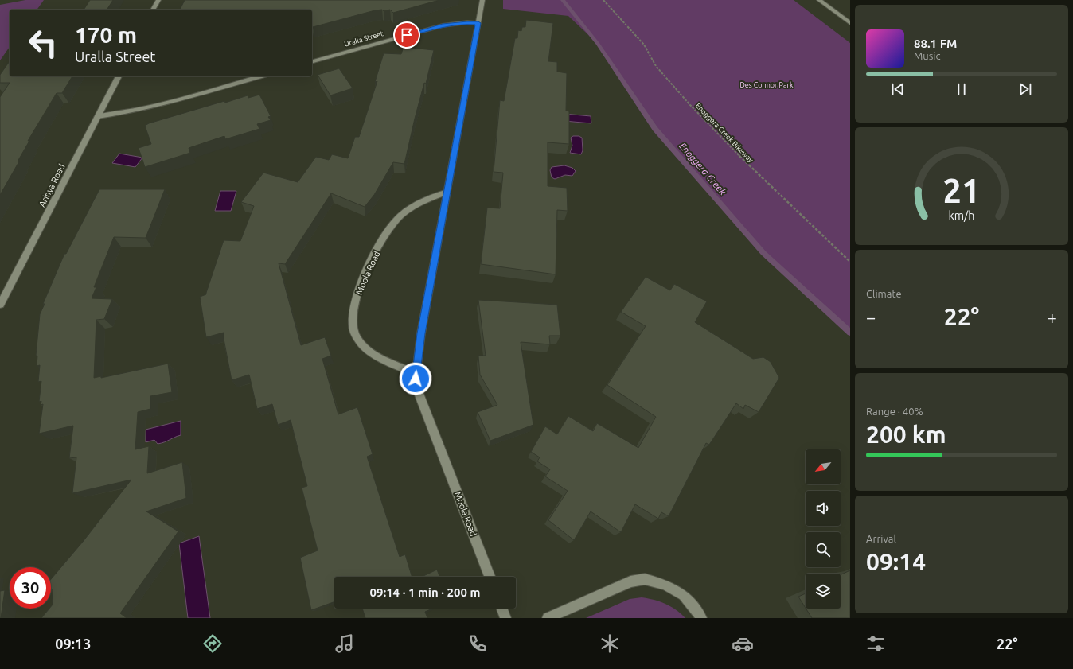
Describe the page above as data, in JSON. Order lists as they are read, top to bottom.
{
  "streets": {
    "street": ["Uralla Street", "Arinya Road", "Moola Road"],
    "path": ["Enoggera Creek Bikeway"]
  },
  "crossings": [
    ["Uralla Street", "Moola Road"]
  ],
  "water": ["Enoggera Creek"],
  "parks": ["Des Connor Park"],
  "north": "bottom left",
  "page": {
    "turn": ["170 m", "Uralla Street"],
    "song": ["88.1 FM", "Music"],
    "tile": [
      "Climate",
      ["Range · 40%", "200 km"],
      ["Arrival", "09:14"]
    ],
    "heat": ["−", "22°", "+"],
    "limit": "30",
    "trip": "09:14 · 1 min · 200 m",
    "tabs": ["09:13", "22°"],
    "gauge": ["21", "km/h"]
  }
}
